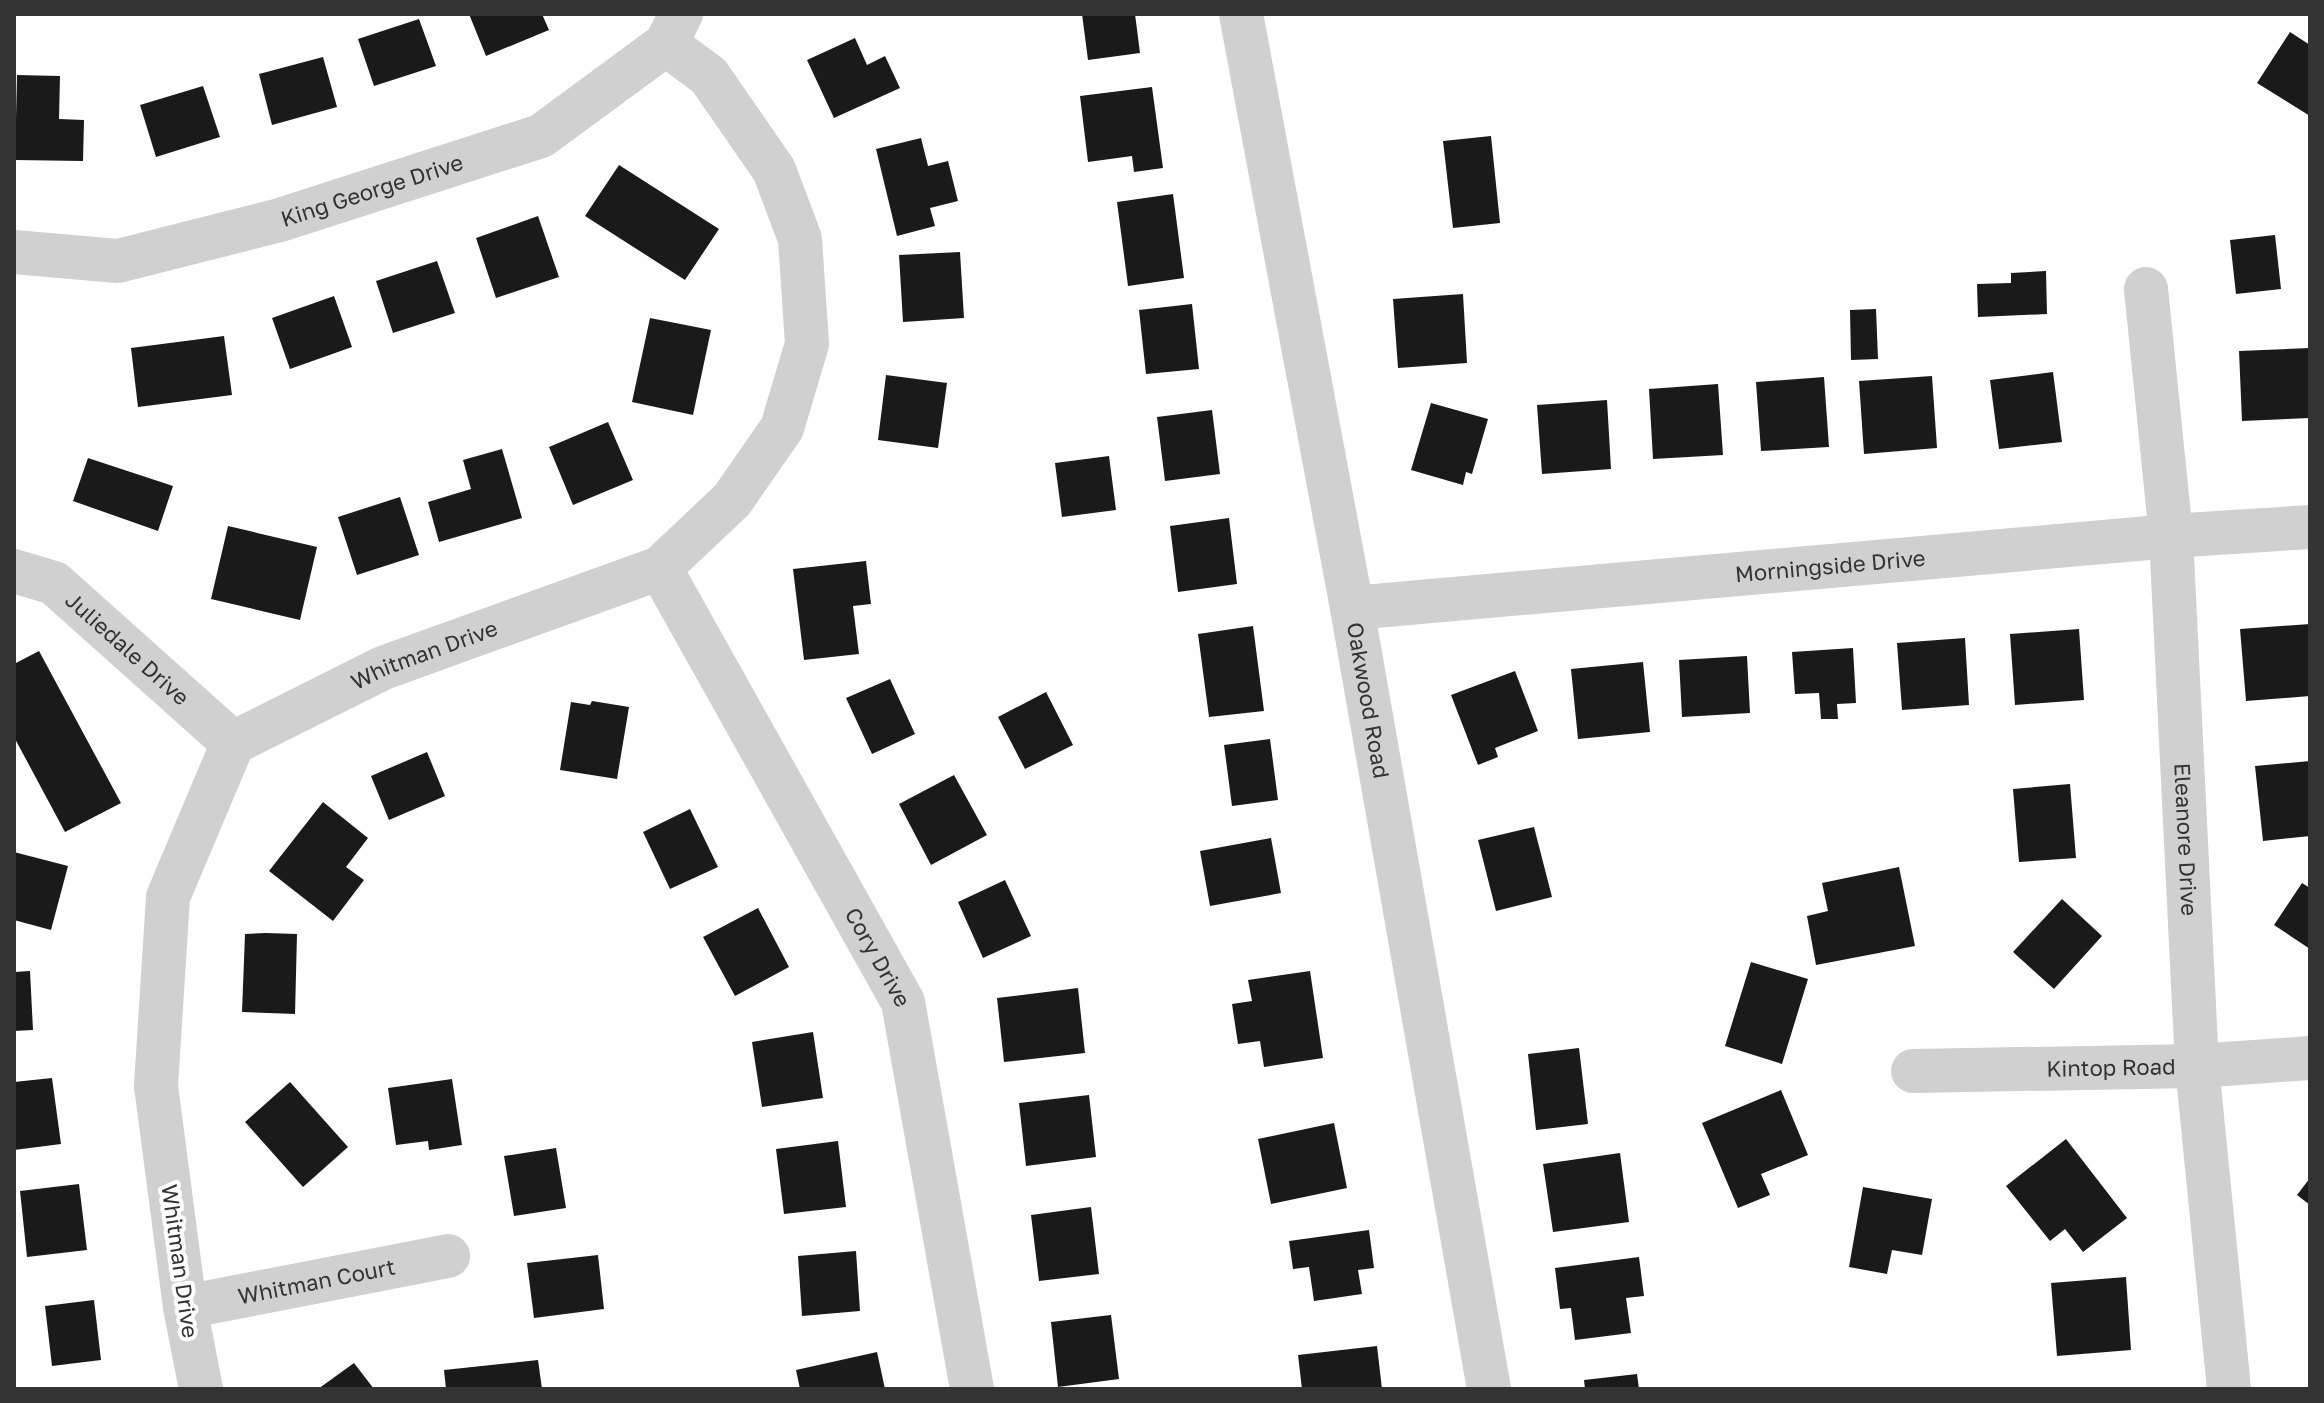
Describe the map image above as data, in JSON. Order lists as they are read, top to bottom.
{
  "streets": {
    "street": [
      "King George Drive",
      "Morningside Drive",
      "Juliedale Drive",
      "Whitman Drive",
      "Oakwood Road",
      "Eleanore Drive",
      "Cory Drive",
      "Kintop Road",
      "Whitman Court"
    ]
  },
  "crossings": [
    ["King George Drive", "Whitman Drive"],
    ["Morningside Drive", "Oakwood Road"],
    ["Morningside Drive", "Eleanore Drive"],
    ["Juliedale Drive", "Whitman Drive"],
    ["Whitman Drive", "Cory Drive"],
    ["Whitman Drive", "Whitman Court"],
    ["Eleanore Drive", "Kintop Road"]
  ]
}
